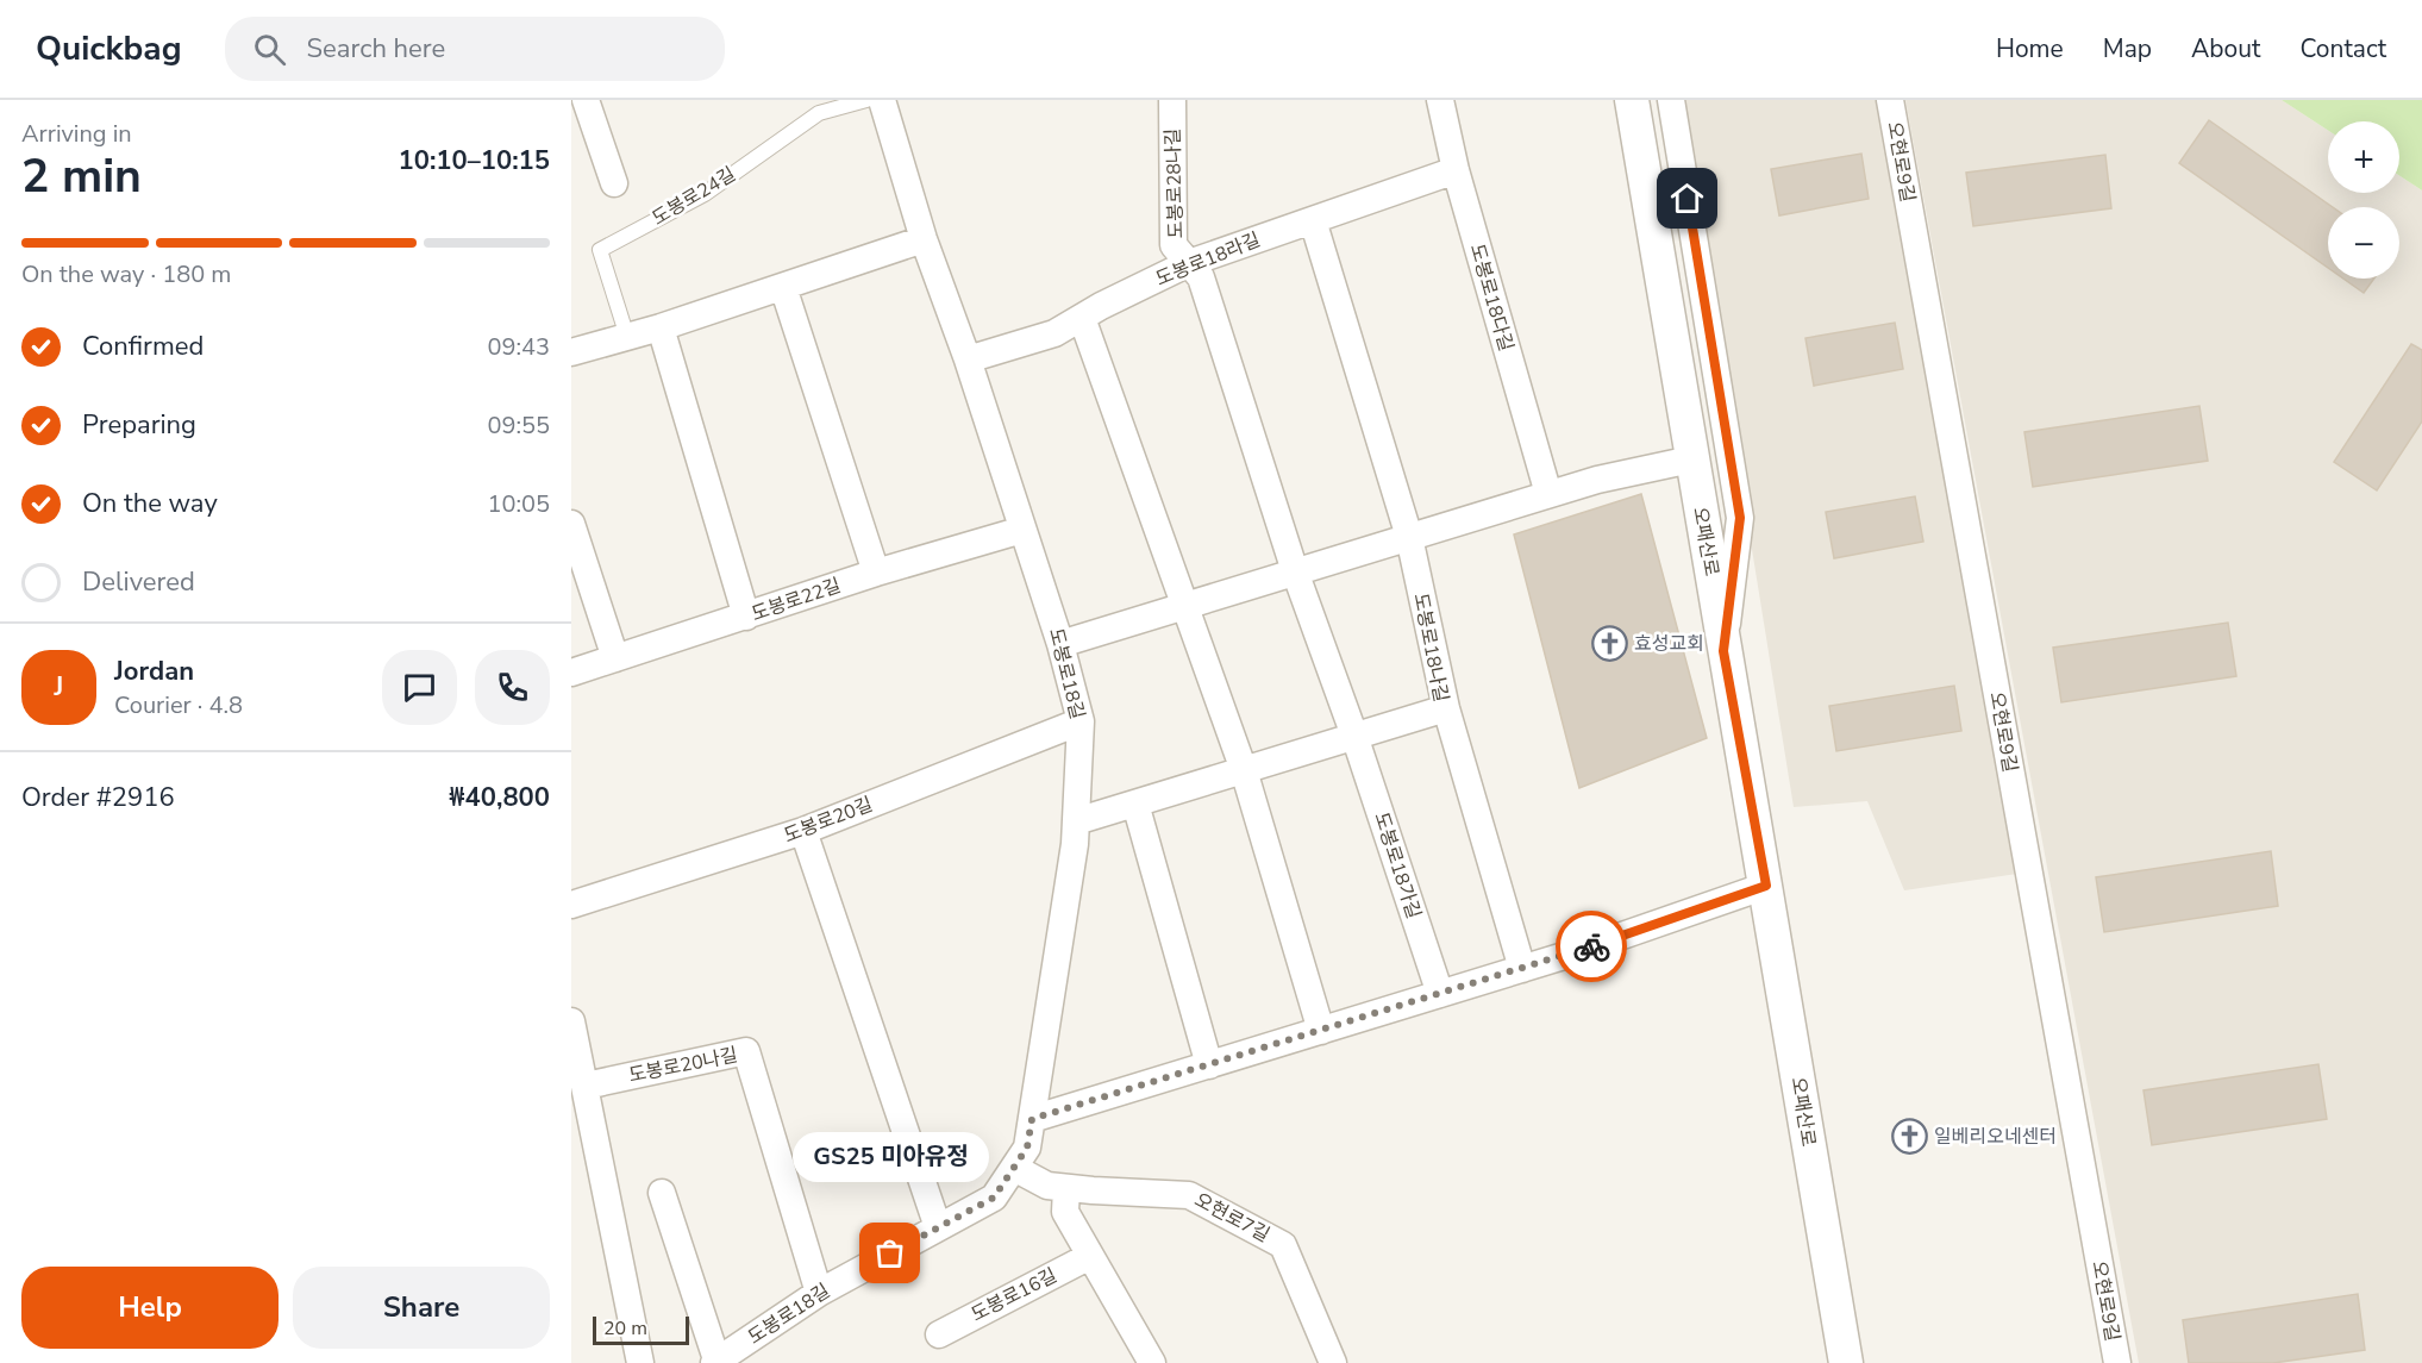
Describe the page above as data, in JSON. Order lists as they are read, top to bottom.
{
  "streets": {
    "street": [
      "오현로9길",
      "도봉로28나길",
      "도봉로18라길",
      "도봉로18다길",
      "오패산로",
      "도봉로22길",
      "도봉로18나길",
      "도봉로18길",
      "도봉로20길",
      "도봉로18가길",
      "도봉로20나길",
      "오현로7길",
      "도봉로16길"
    ],
    "lane": ["도봉로24길"]
  },
  "crossings": [
    ["도봉로28나길", "도봉로18라길"],
    ["도봉로18라길", "도봉로18다길"],
    ["도봉로18라길", "도봉로18길"],
    ["도봉로22길", "도봉로18길"],
    ["도봉로18나길", "도봉로18길"],
    ["도봉로18나길", "도봉로18가길"],
    ["도봉로18길", "도봉로20길"],
    ["도봉로18길", "도봉로20나길"],
    ["도봉로18길", "오현로7길"]
  ],
  "places": {
    "church": ["효성교회", "일베리오네센터"],
    "other": ["GS25 미아유정"]
  },
  "scale_bar": "20 m",
  "page": {
    "header": "Quickbag",
    "search": "Search here",
    "nav": [
      "Home",
      "Map",
      "About",
      "Contact"
    ],
    "heading": ["2 min", "Arriving in", "10:10–10:15"],
    "panel": [
      "Jordan",
      "Courier · 4.8",
      "Order #2916",
      "₩40,800"
    ],
    "map_buttons": ["+", "−"],
    "bar": "On the way · 180 m",
    "list": [
      ["Confirmed", "09:43"],
      ["Preparing", "09:55"],
      ["On the way", "10:05"],
      "Delivered"
    ],
    "round": "J",
    "bubble": "GS25 미아유정",
    "buttons": ["Help", "Share"],
    "scale": "20 m"
  }
}
